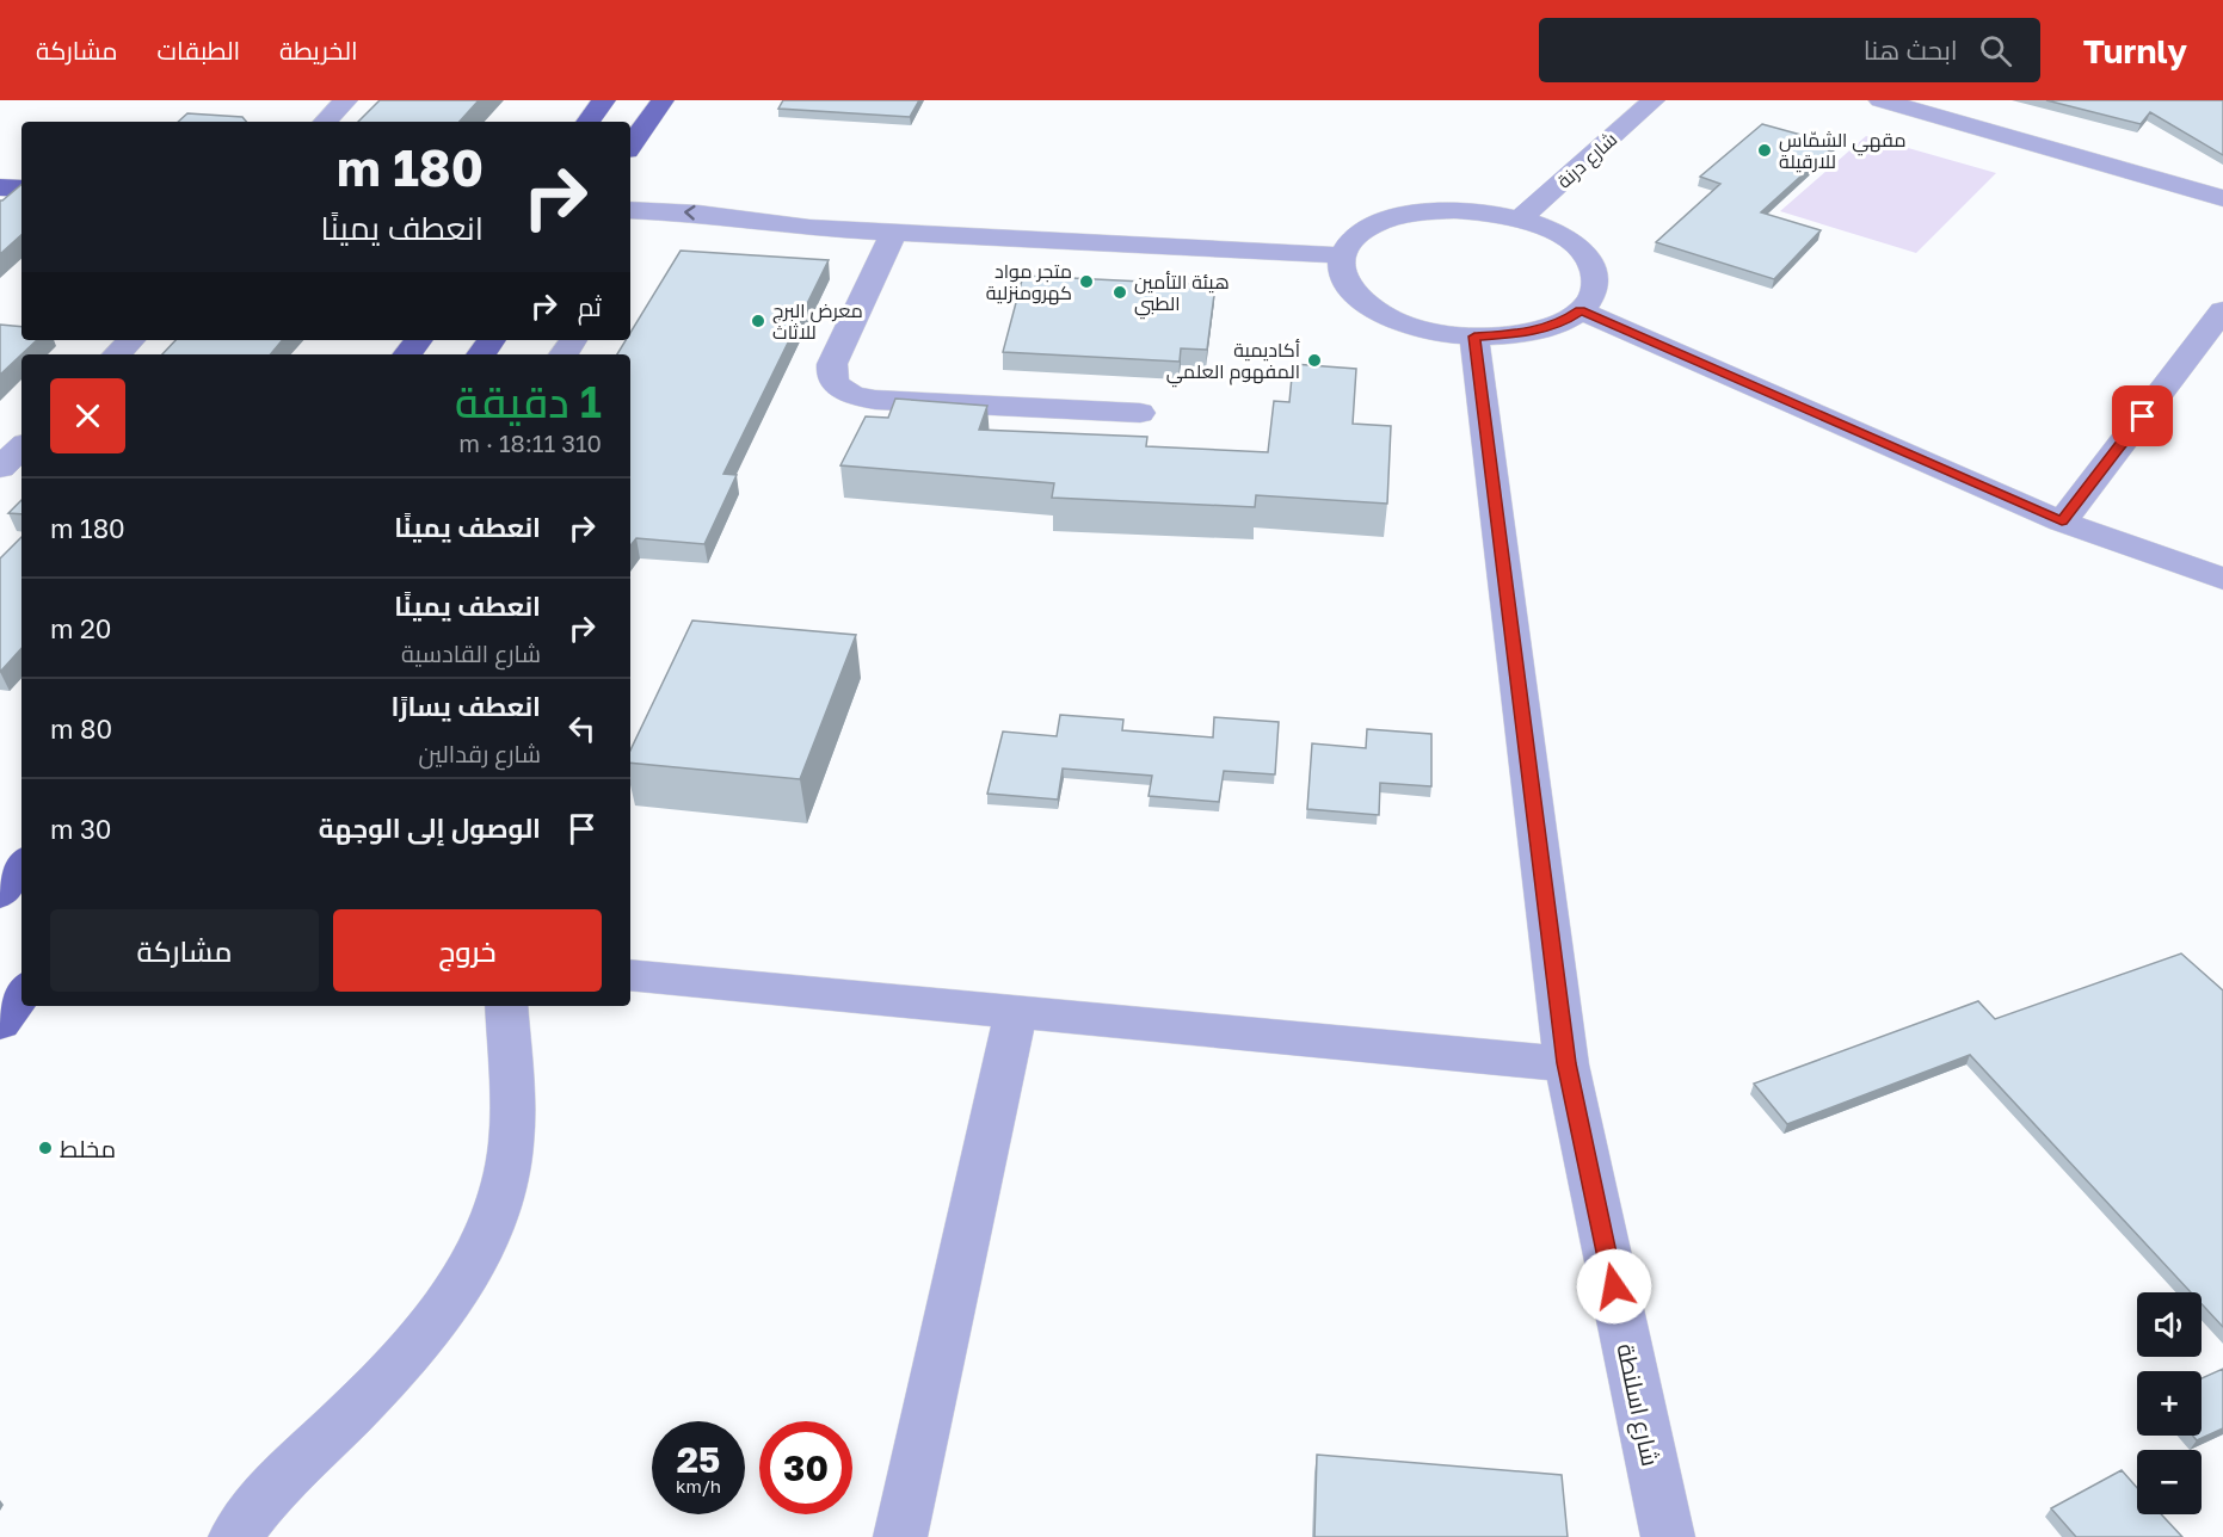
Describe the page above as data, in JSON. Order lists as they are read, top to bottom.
{
  "streets": {
    "street": ["شارع درنة", "شارع اسلنطة"]
  },
  "places": [
    "مقهي الشمّاس للارقيلة",
    "متجر مواد كهرومنزلية",
    "هيئة التأمين الطبي",
    "معرض البرج للاثاث",
    "أكاديمية المفهوم العلمي",
    "مخلط"
  ],
  "page": {
    "header": "Turnly",
    "search": "ابحث هنا",
    "nav": ["الخريطة", "الطبقات", "مشاركة"],
    "turn": ["180 m", "انعطف يمينًا"],
    "then": "ثم",
    "heading": ["1 دقيقة", "310 m · 18:11"],
    "list": [
      {
        "name": "انعطف يمينًا",
        "value": "180 m"
      },
      {
        "name": "انعطف يمينًا",
        "note": "شارع القادسية",
        "value": "20 m"
      },
      {
        "name": "انعطف يسارًا",
        "note": "شارع رقدالين",
        "value": "80 m"
      },
      {
        "name": "الوصول إلى الوجهة",
        "value": "30 m"
      }
    ],
    "buttons": ["خروج", "مشاركة"],
    "map_buttons": ["+", "−"],
    "speed": "25 km/h",
    "limit": "30"
  }
}
